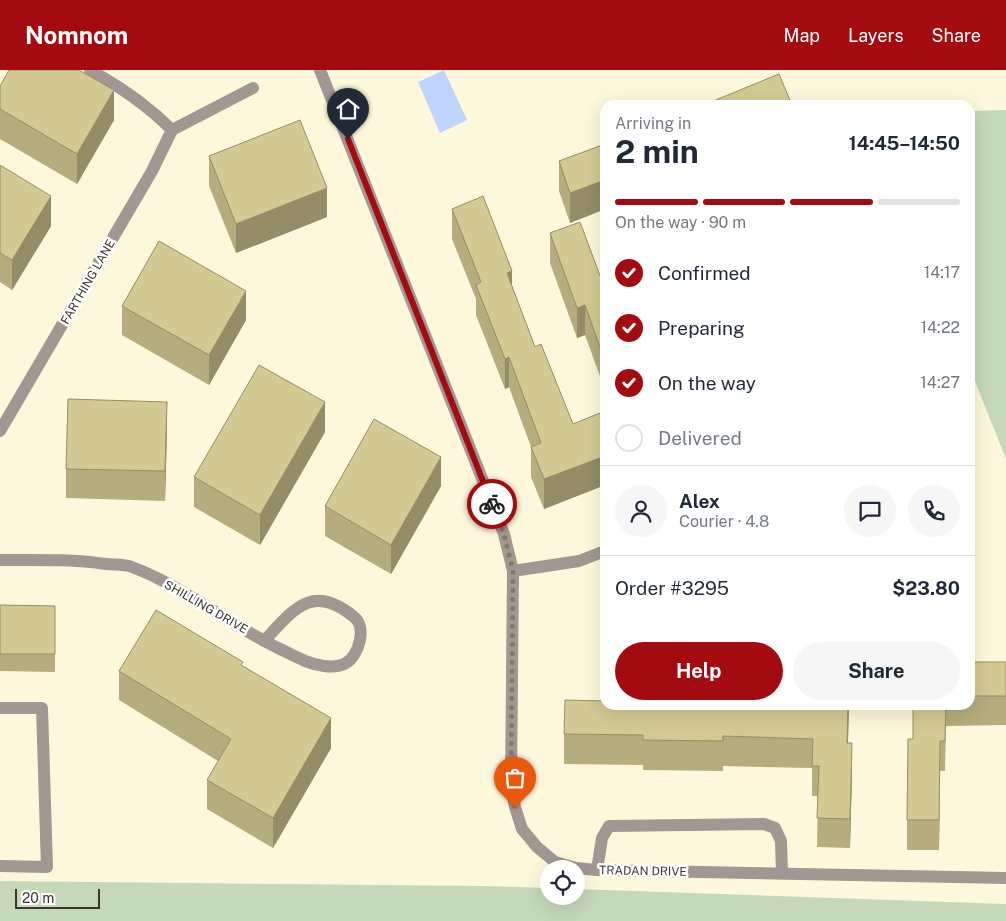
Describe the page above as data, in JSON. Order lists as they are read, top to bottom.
{
  "streets": {
    "street": ["FARTHING LANE", "SHILLING DRIVE", "TRADAN DRIVE"]
  },
  "scale_bar": "20 m",
  "page": {
    "header": "Nomnom",
    "nav": ["Map", "Layers", "Share"],
    "heading": ["2 min", "Arriving in", "14:45–14:50"],
    "panel": [
      "Alex",
      "Courier · 4.8",
      "Order #3295",
      "$23.80"
    ],
    "bar": "On the way · 90 m",
    "list": [
      ["Confirmed", "14:17"],
      ["Preparing", "14:22"],
      ["On the way", "14:27"],
      "Delivered"
    ],
    "buttons": ["Help", "Share"],
    "scale": "20 m"
  }
}
